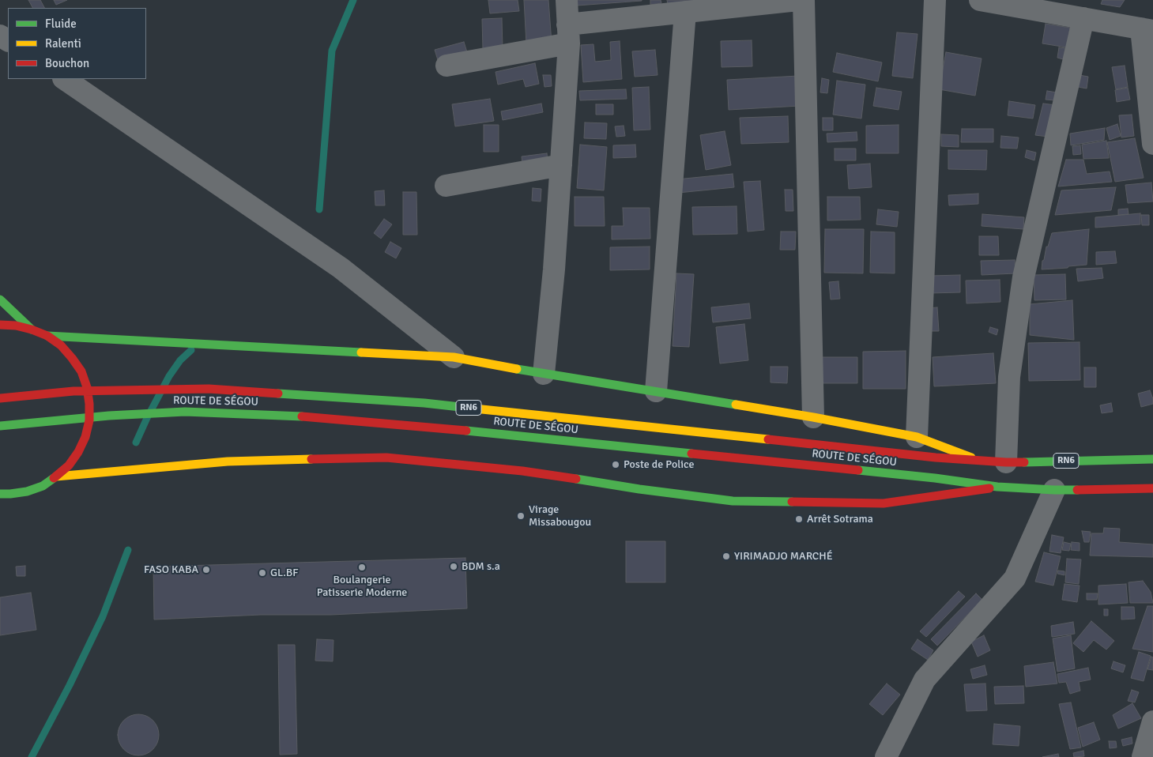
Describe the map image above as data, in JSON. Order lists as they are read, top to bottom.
{
  "streets": {
    "main road": ["ROUTE DE SÉGOU", "RN6"]
  },
  "places": [
    "Poste de Police",
    "Virage Missabougou",
    "Arrêt Sotrama",
    "YIRIMADJO MARCHÉ",
    "BDM s.a",
    "Boulangerie Patisserie Moderne",
    "FASO KABA",
    "GL.BF"
  ],
  "legend": ["Fluide", "Ralenti", "Bouchon"]
}
